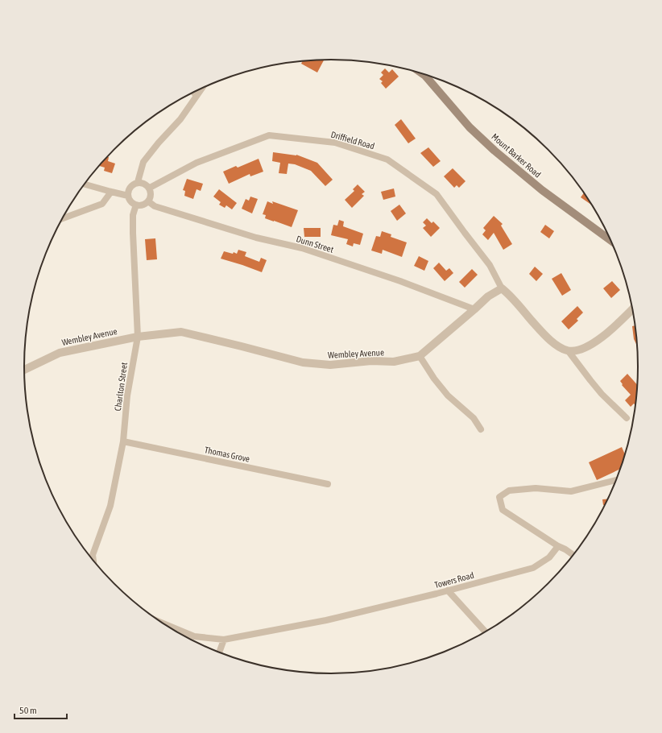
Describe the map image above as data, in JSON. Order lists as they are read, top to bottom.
{
  "streets": {
    "main road": ["Mount Barker Road"],
    "street": [
      "Driffield Road",
      "Dunn Street",
      "Wembley Avenue",
      "Charlton Street",
      "Thomas Grove",
      "Towers Road"
    ]
  },
  "crossings": [
    ["Driffield Road", "Dunn Street"],
    ["Driffield Road", "Wembley Avenue"],
    ["Driffield Road", "Charlton Street"],
    ["Dunn Street", "Wembley Avenue"],
    ["Dunn Street", "Charlton Street"],
    ["Wembley Avenue", "Charlton Street"],
    ["Charlton Street", "Thomas Grove"]
  ],
  "scale_bar": "50 m"
}
